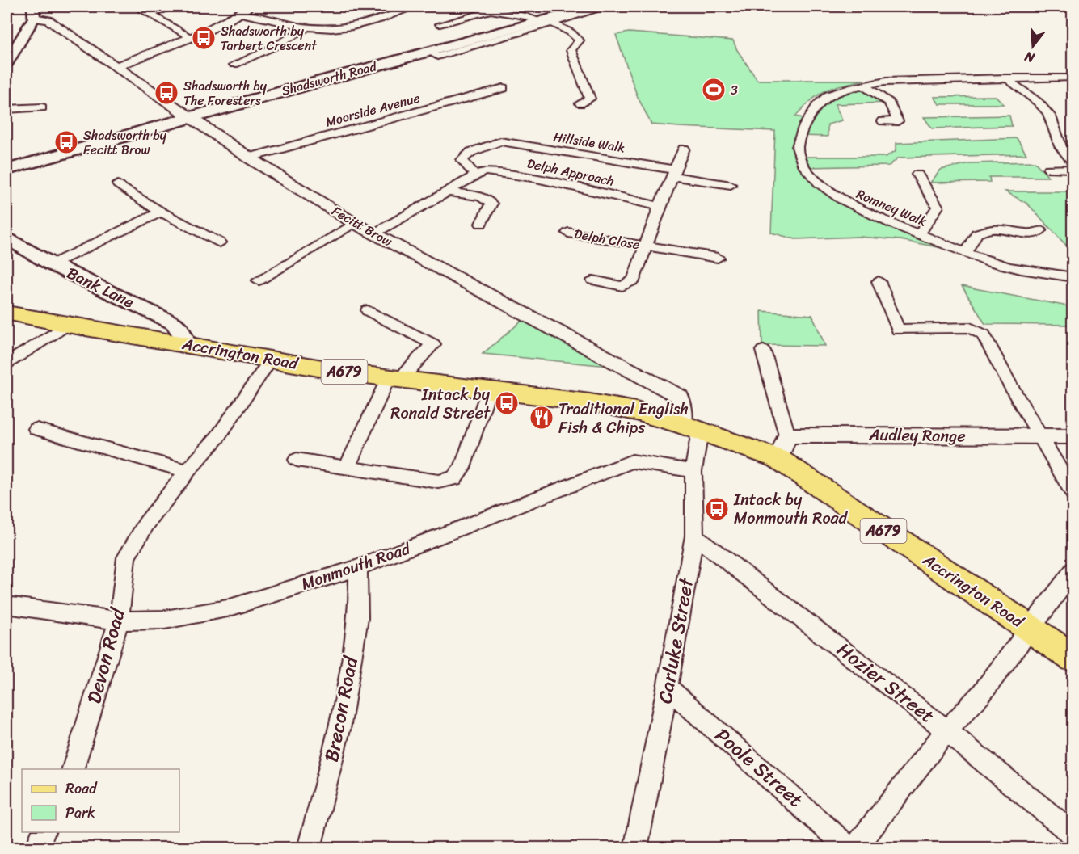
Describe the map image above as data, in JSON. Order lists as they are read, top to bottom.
{
  "streets": {
    "main road": [
      "Shadsworth Road",
      "Bank Lane",
      "Accrington Road",
      "A679"
    ],
    "street": [
      "Moorside Avenue",
      "Hillside Walk",
      "Delph Approach",
      "Romney Walk",
      "Fecitt Brow",
      "Delph Close",
      "Audley Range",
      "Monmouth Road",
      "Carluke Street",
      "Devon Road",
      "Hozier Street",
      "Brecon Road",
      "Poole Street"
    ]
  },
  "crossings": [
    ["Shadsworth Road", "Fecitt Brow"],
    ["Moorside Avenue", "Fecitt Brow"],
    ["Hillside Walk", "Delph Approach"],
    ["Hillside Walk", "Delph Close"],
    ["Delph Approach", "Delph Close"],
    ["Fecitt Brow", "Accrington Road"],
    ["Fecitt Brow", "Carluke Street"],
    ["Bank Lane", "Accrington Road"],
    ["Accrington Road", "Audley Range"],
    ["Accrington Road", "Carluke Street"],
    ["Accrington Road", "Devon Road"],
    ["Monmouth Road", "Carluke Street"],
    ["Monmouth Road", "Devon Road"],
    ["Monmouth Road", "Brecon Road"],
    ["Carluke Street", "Hozier Street"],
    ["Carluke Street", "Poole Street"]
  ],
  "places": {
    "bus stop": [
      "Shadsworth by Tarbert Crescent",
      "Shadsworth by The Foresters",
      "Shadsworth by Fecitt Brow",
      "Intack by Ronald Street",
      "Intack by Monmouth Road"
    ],
    "sports": ["3"],
    "restaurant": ["Traditional English Fish & Chips"]
  },
  "legend": ["Road", "Park"],
  "north": "bottom"
}
